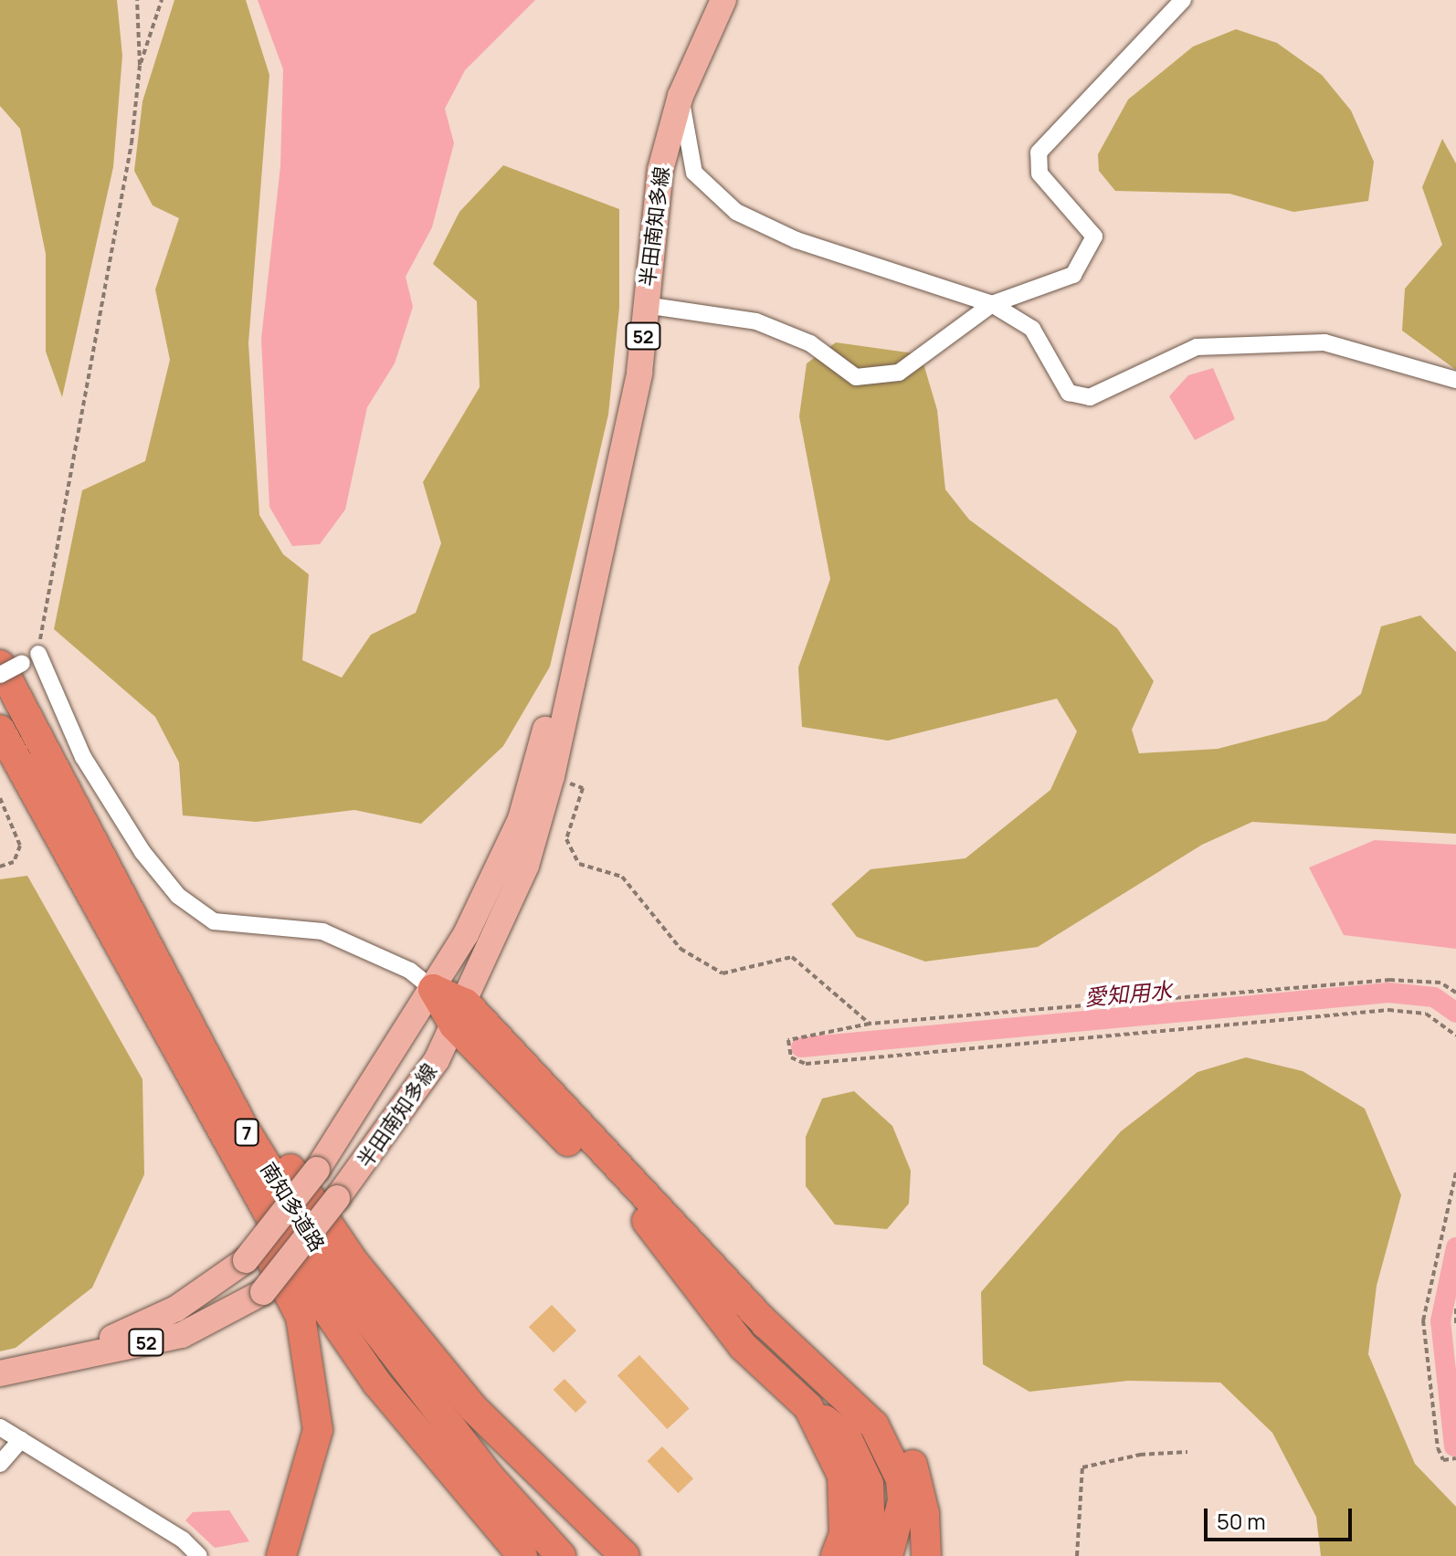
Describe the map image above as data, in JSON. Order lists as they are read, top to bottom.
{
  "streets": {
    "highway": ["7", "南知多道路"],
    "main road": ["半田南知多線", "52"]
  },
  "water": ["愛知用水"],
  "scale_bar": "50 m"
}
